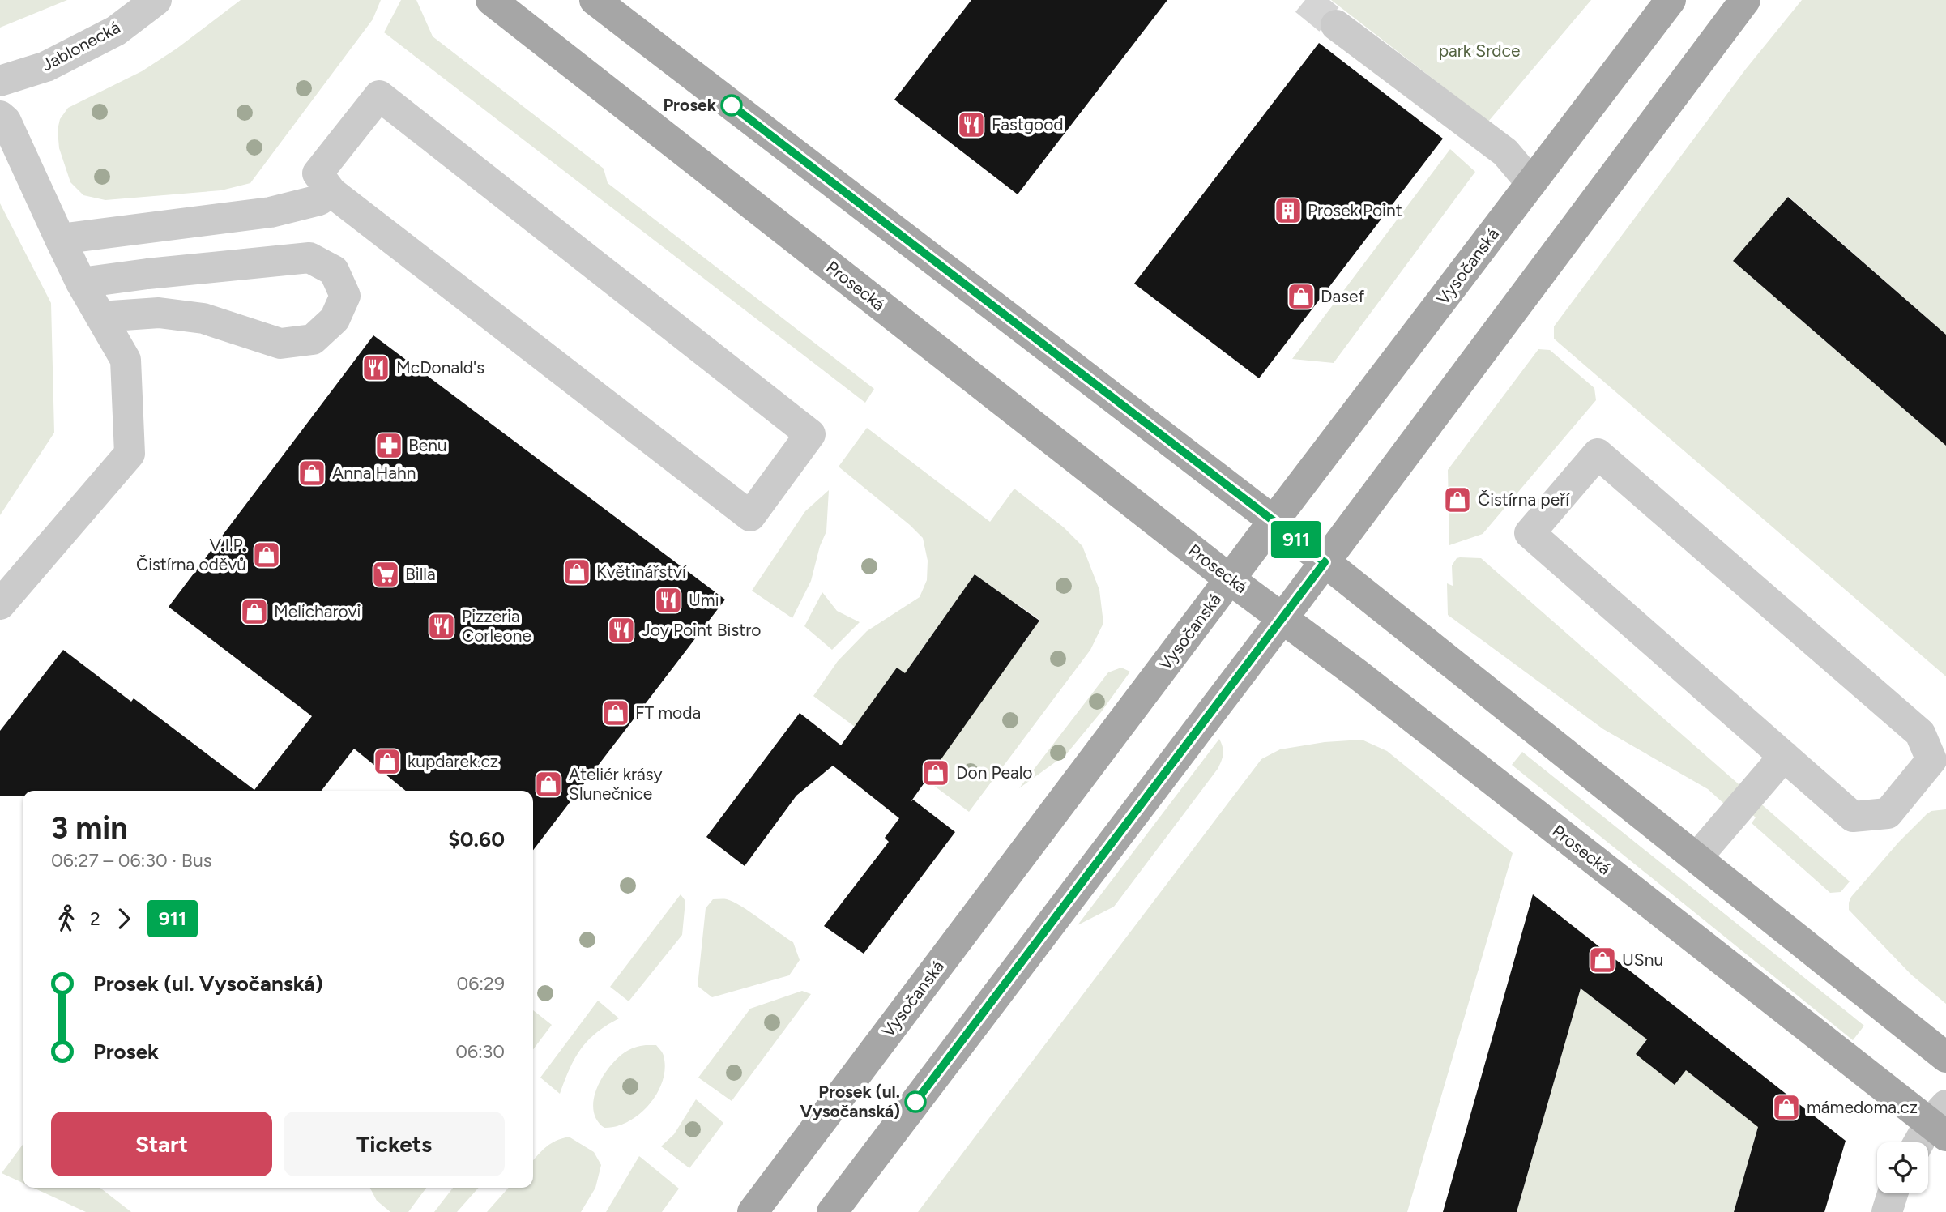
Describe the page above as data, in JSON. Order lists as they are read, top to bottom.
{
  "streets": {
    "main road": ["Vysočanská", "Prosecká"],
    "street": ["Jablonecká"]
  },
  "crossings": [
    ["Vysočanská", "Prosecká"]
  ],
  "parks": ["park Srdce"],
  "places": {
    "other": ["Prosek", "Prosek (ul. Vysočanská)"],
    "restaurant": [
      "Fastgood",
      "McDonald's",
      "Umi",
      "Pizzeria Corleone",
      "Joy Point Bistro"
    ],
    "building": ["Prosek Point"],
    "shop": [
      "Dasef",
      "Anna Hahn",
      "Čistírna peří",
      "V.I.P. Čistírna oděvů",
      "Květinářství",
      "Melicharovi",
      "FT moda",
      "kupdarek.cz",
      "Don Pealo",
      "Ateliér krásy Slunečnice",
      "USnu",
      "mámedoma.cz"
    ],
    "pharmacy": ["Benu"],
    "supermarket": ["Billa"]
  },
  "lines": ["bus line 911"],
  "page": {
    "on_map": "911",
    "heading": ["3 min", "06:27 – 06:30 · Bus", "$0.60"],
    "legs": ["2", "911"],
    "list": [
      {
        "name": "Prosek (ul. Vysočanská)",
        "value": "06:29"
      },
      {
        "name": "Prosek",
        "value": "06:30"
      }
    ],
    "buttons": ["Start", "Tickets"]
  }
}
